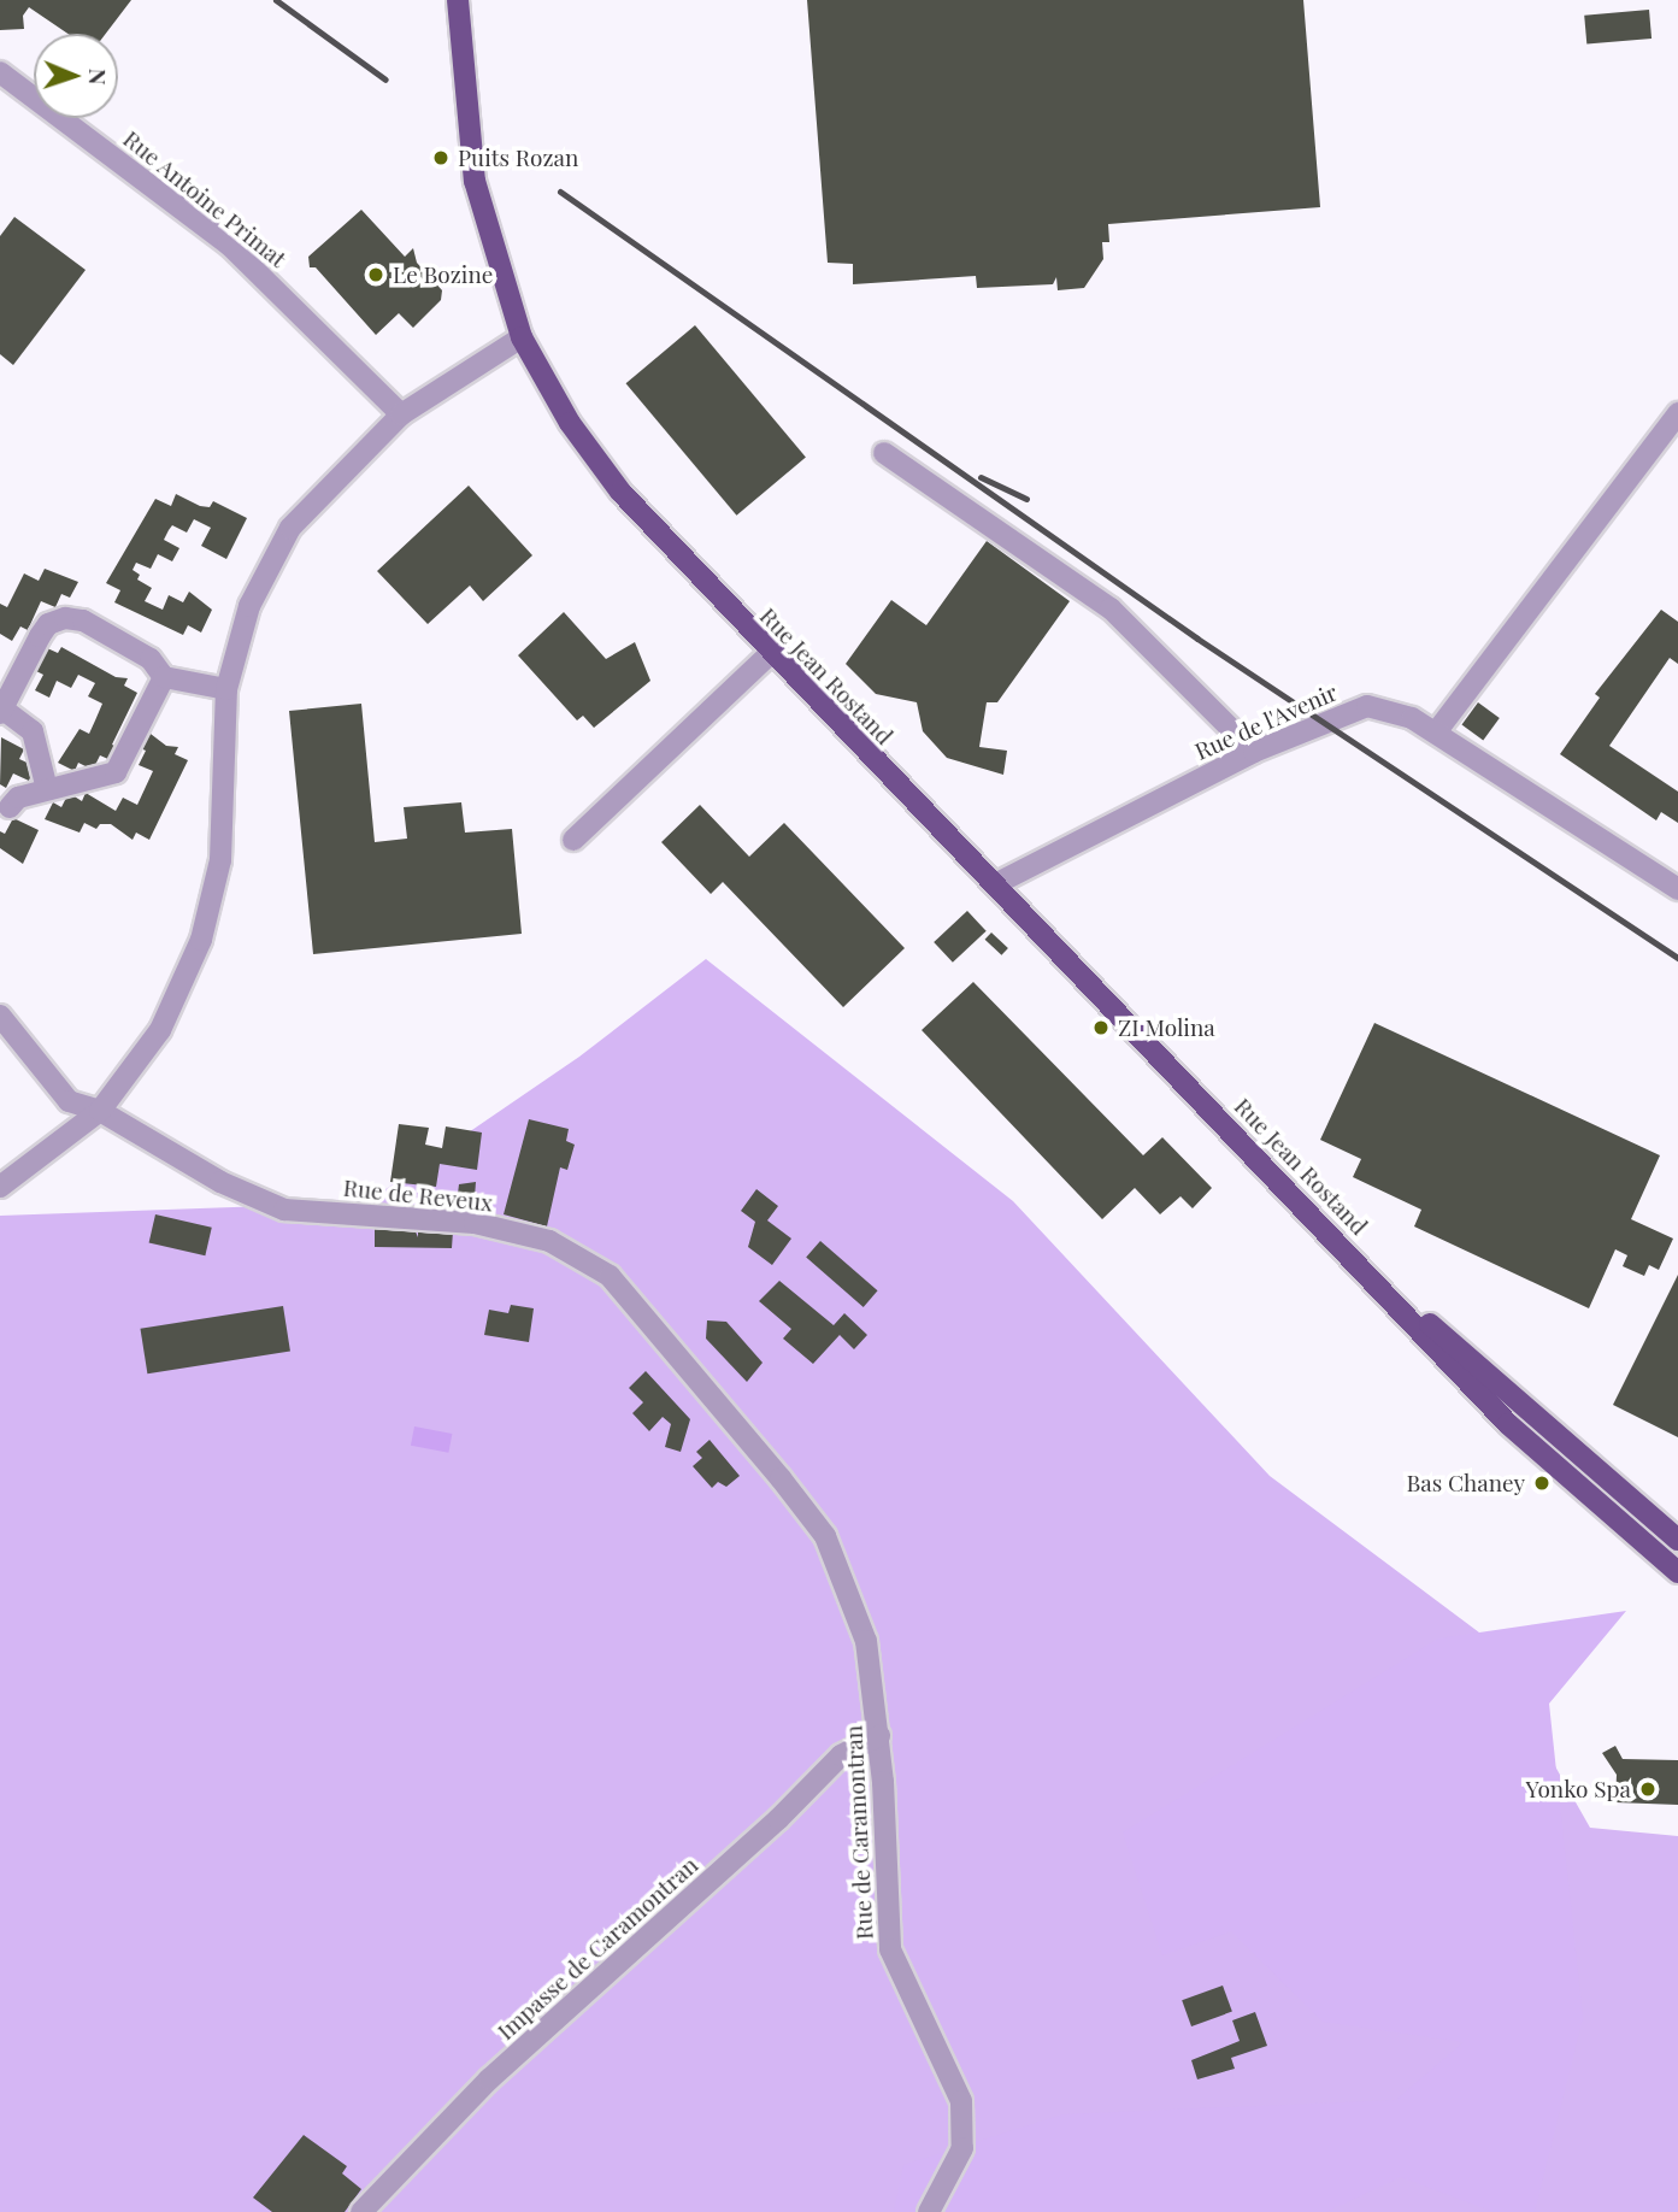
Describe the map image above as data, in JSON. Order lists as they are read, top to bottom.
{
  "streets": {
    "main road": ["Rue Jean Rostand"],
    "street": [
      "Rue Antoine Primat",
      "Rue de l'Avenir",
      "Rue de Reveux",
      "Rue de Caramontran",
      "Impasse de Caramontran"
    ]
  },
  "crossings": [
    ["Rue Jean Rostand", "Rue de l'Avenir"],
    ["Rue de Reveux", "Rue de Caramontran"],
    ["Rue de Caramontran", "Impasse de Caramontran"]
  ],
  "places": [
    "Puits Rozan",
    "Le Bozine",
    "ZI Molina",
    "Bas Chaney",
    "Yonko Spa"
  ],
  "north": "right"
}
